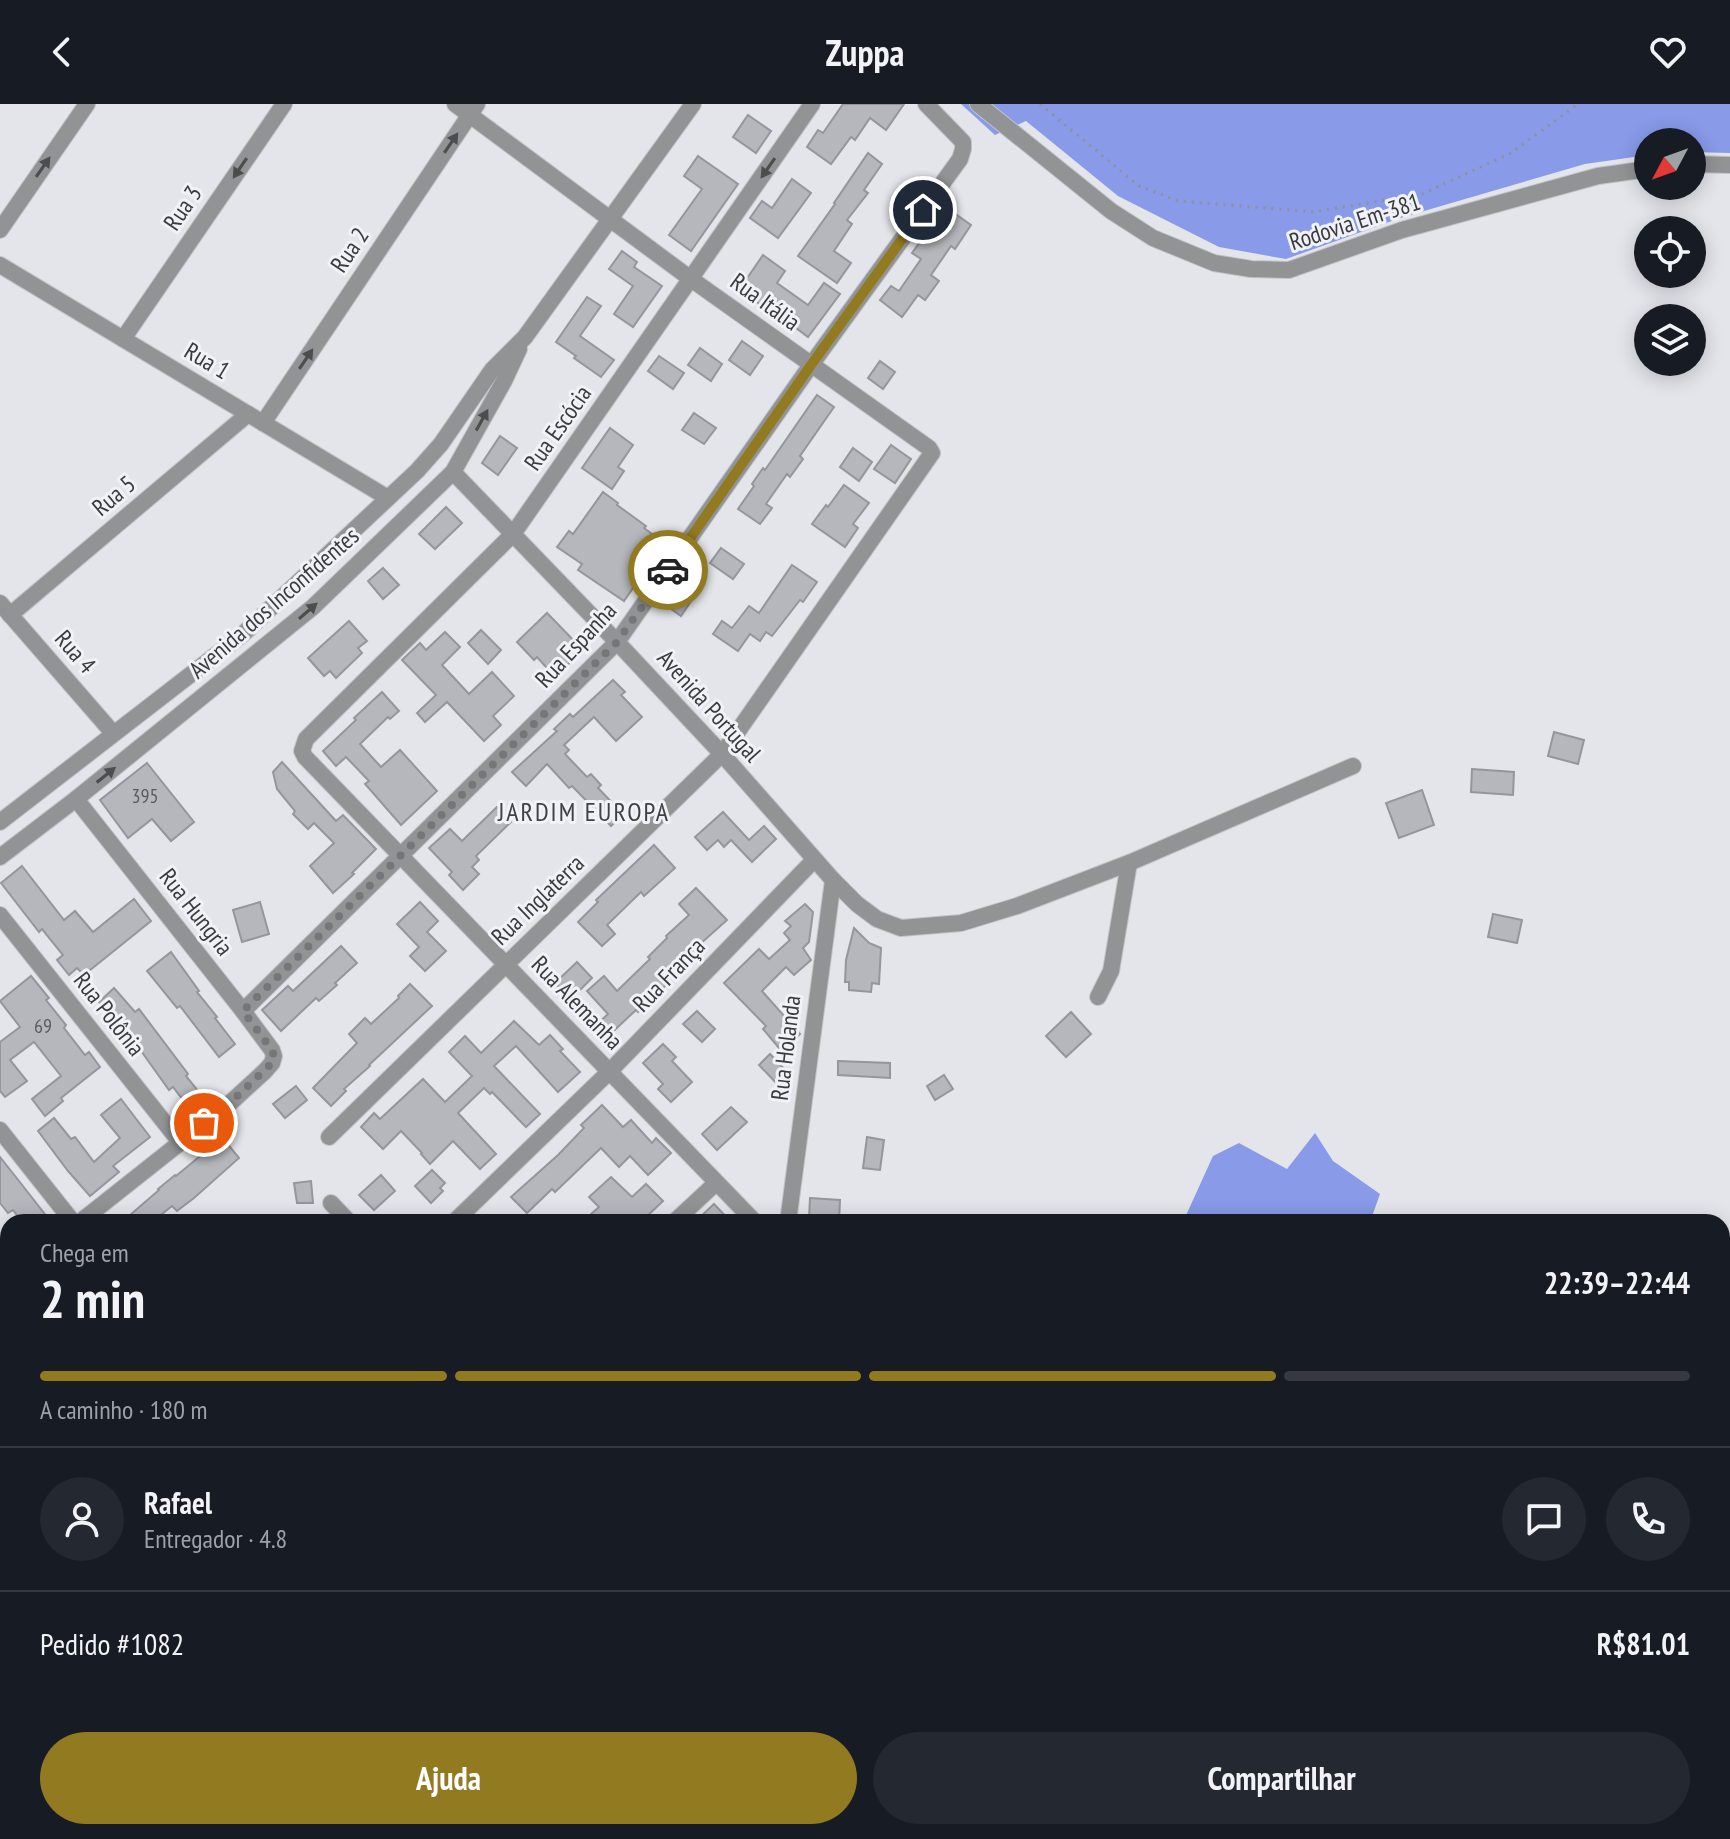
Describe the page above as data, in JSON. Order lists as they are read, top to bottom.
{
  "streets": {
    "street": [
      "Rua 3",
      "Rodovia Em-381",
      "Rua 2",
      "Rua Itália",
      "Rua 1",
      "Rua Escócia",
      "Rua 5",
      "Avenida dos Inconfidentes",
      "Rua Espanha",
      "Rua 4",
      "Avenida Portugal",
      "Rua Inglaterra",
      "Rua Hungria",
      "Rua França",
      "Rua Alemanha",
      "Rua Polônia",
      "Rua Holanda"
    ]
  },
  "crossings": [
    ["Rua 3", "Rua 1"],
    ["Rua 2", "Rua Itália"],
    ["Rua 2", "Rua 1"],
    ["Rua Itália", "Rua Escócia"],
    ["Rua Itália", "Avenida dos Inconfidentes"],
    ["Rua Itália", "Rua Espanha"],
    ["Rua Itália", "Rua Inglaterra"],
    ["Rua 1", "Rua 5"],
    ["Rua 1", "Avenida dos Inconfidentes"],
    ["Rua Escócia", "Avenida Portugal"],
    ["Rua Escócia", "Rua Alemanha"],
    ["Rua 5", "Rua 4"],
    ["Avenida dos Inconfidentes", "Rua 4"],
    ["Avenida dos Inconfidentes", "Avenida Portugal"],
    ["Avenida dos Inconfidentes", "Rua Hungria"],
    ["Rua Espanha", "Avenida Portugal"],
    ["Rua Espanha", "Rua Hungria"],
    ["Rua Espanha", "Rua Alemanha"],
    ["Avenida Portugal", "Rua Inglaterra"],
    ["Avenida Portugal", "Rua França"],
    ["Avenida Portugal", "Rua Holanda"],
    ["Rua Inglaterra", "Rua Alemanha"],
    ["Rua Hungria", "Rua Polônia"],
    ["Rua França", "Rua Alemanha"]
  ],
  "one_way": ["Rua 3", "Rua 2"],
  "districts": ["JARDIM EUROPA"],
  "house_numbers": ["395", "69"],
  "north": "bottom left",
  "page": {
    "header": "Zuppa",
    "heading": ["2 min", "Chega em", "22:39–22:44"],
    "panel": [
      "Rafael",
      "Entregador · 4.8",
      "Pedido #1082",
      "R$81.01"
    ],
    "bar": "A caminho · 180 m",
    "buttons": ["Ajuda", "Compartilhar"]
  }
}
